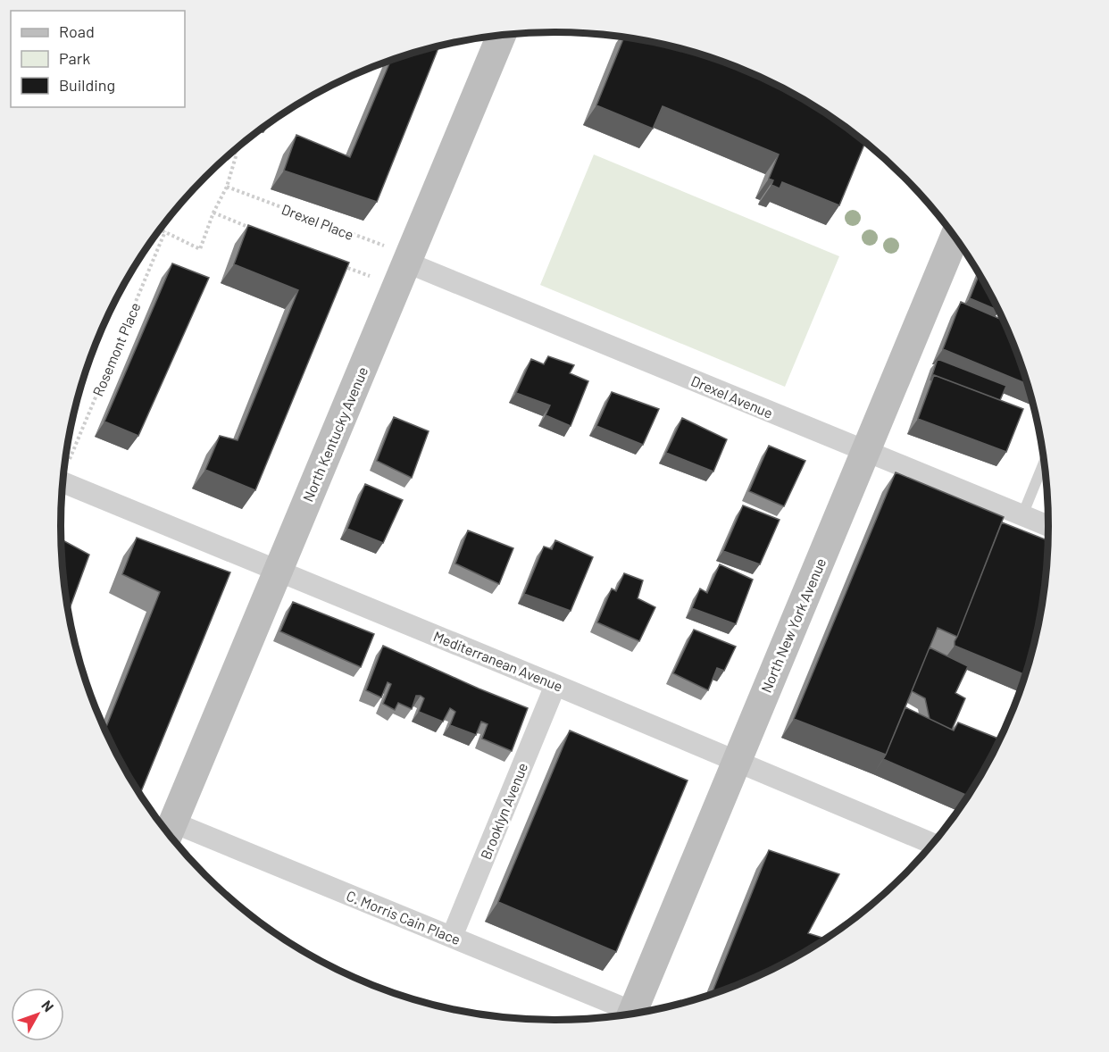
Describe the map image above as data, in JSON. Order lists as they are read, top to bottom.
{
  "streets": {
    "street": [
      "Drexel Avenue",
      "North Kentucky Avenue",
      "North New York Avenue",
      "Mediterranean Avenue",
      "Brooklyn Avenue",
      "C. Morris Cain Place"
    ],
    "path": ["Drexel Place", "Rosemont Place"]
  },
  "crossings": [
    ["Drexel Place", "Drexel Avenue"],
    ["Drexel Place", "North Kentucky Avenue"],
    ["Drexel Avenue", "North Kentucky Avenue"],
    ["Drexel Avenue", "North New York Avenue"],
    ["North Kentucky Avenue", "Mediterranean Avenue"],
    ["North Kentucky Avenue", "C. Morris Cain Place"],
    ["North New York Avenue", "Mediterranean Avenue"],
    ["Mediterranean Avenue", "Brooklyn Avenue"],
    ["Brooklyn Avenue", "C. Morris Cain Place"]
  ],
  "legend": ["Road", "Park", "Building"],
  "north": "top right"
}
